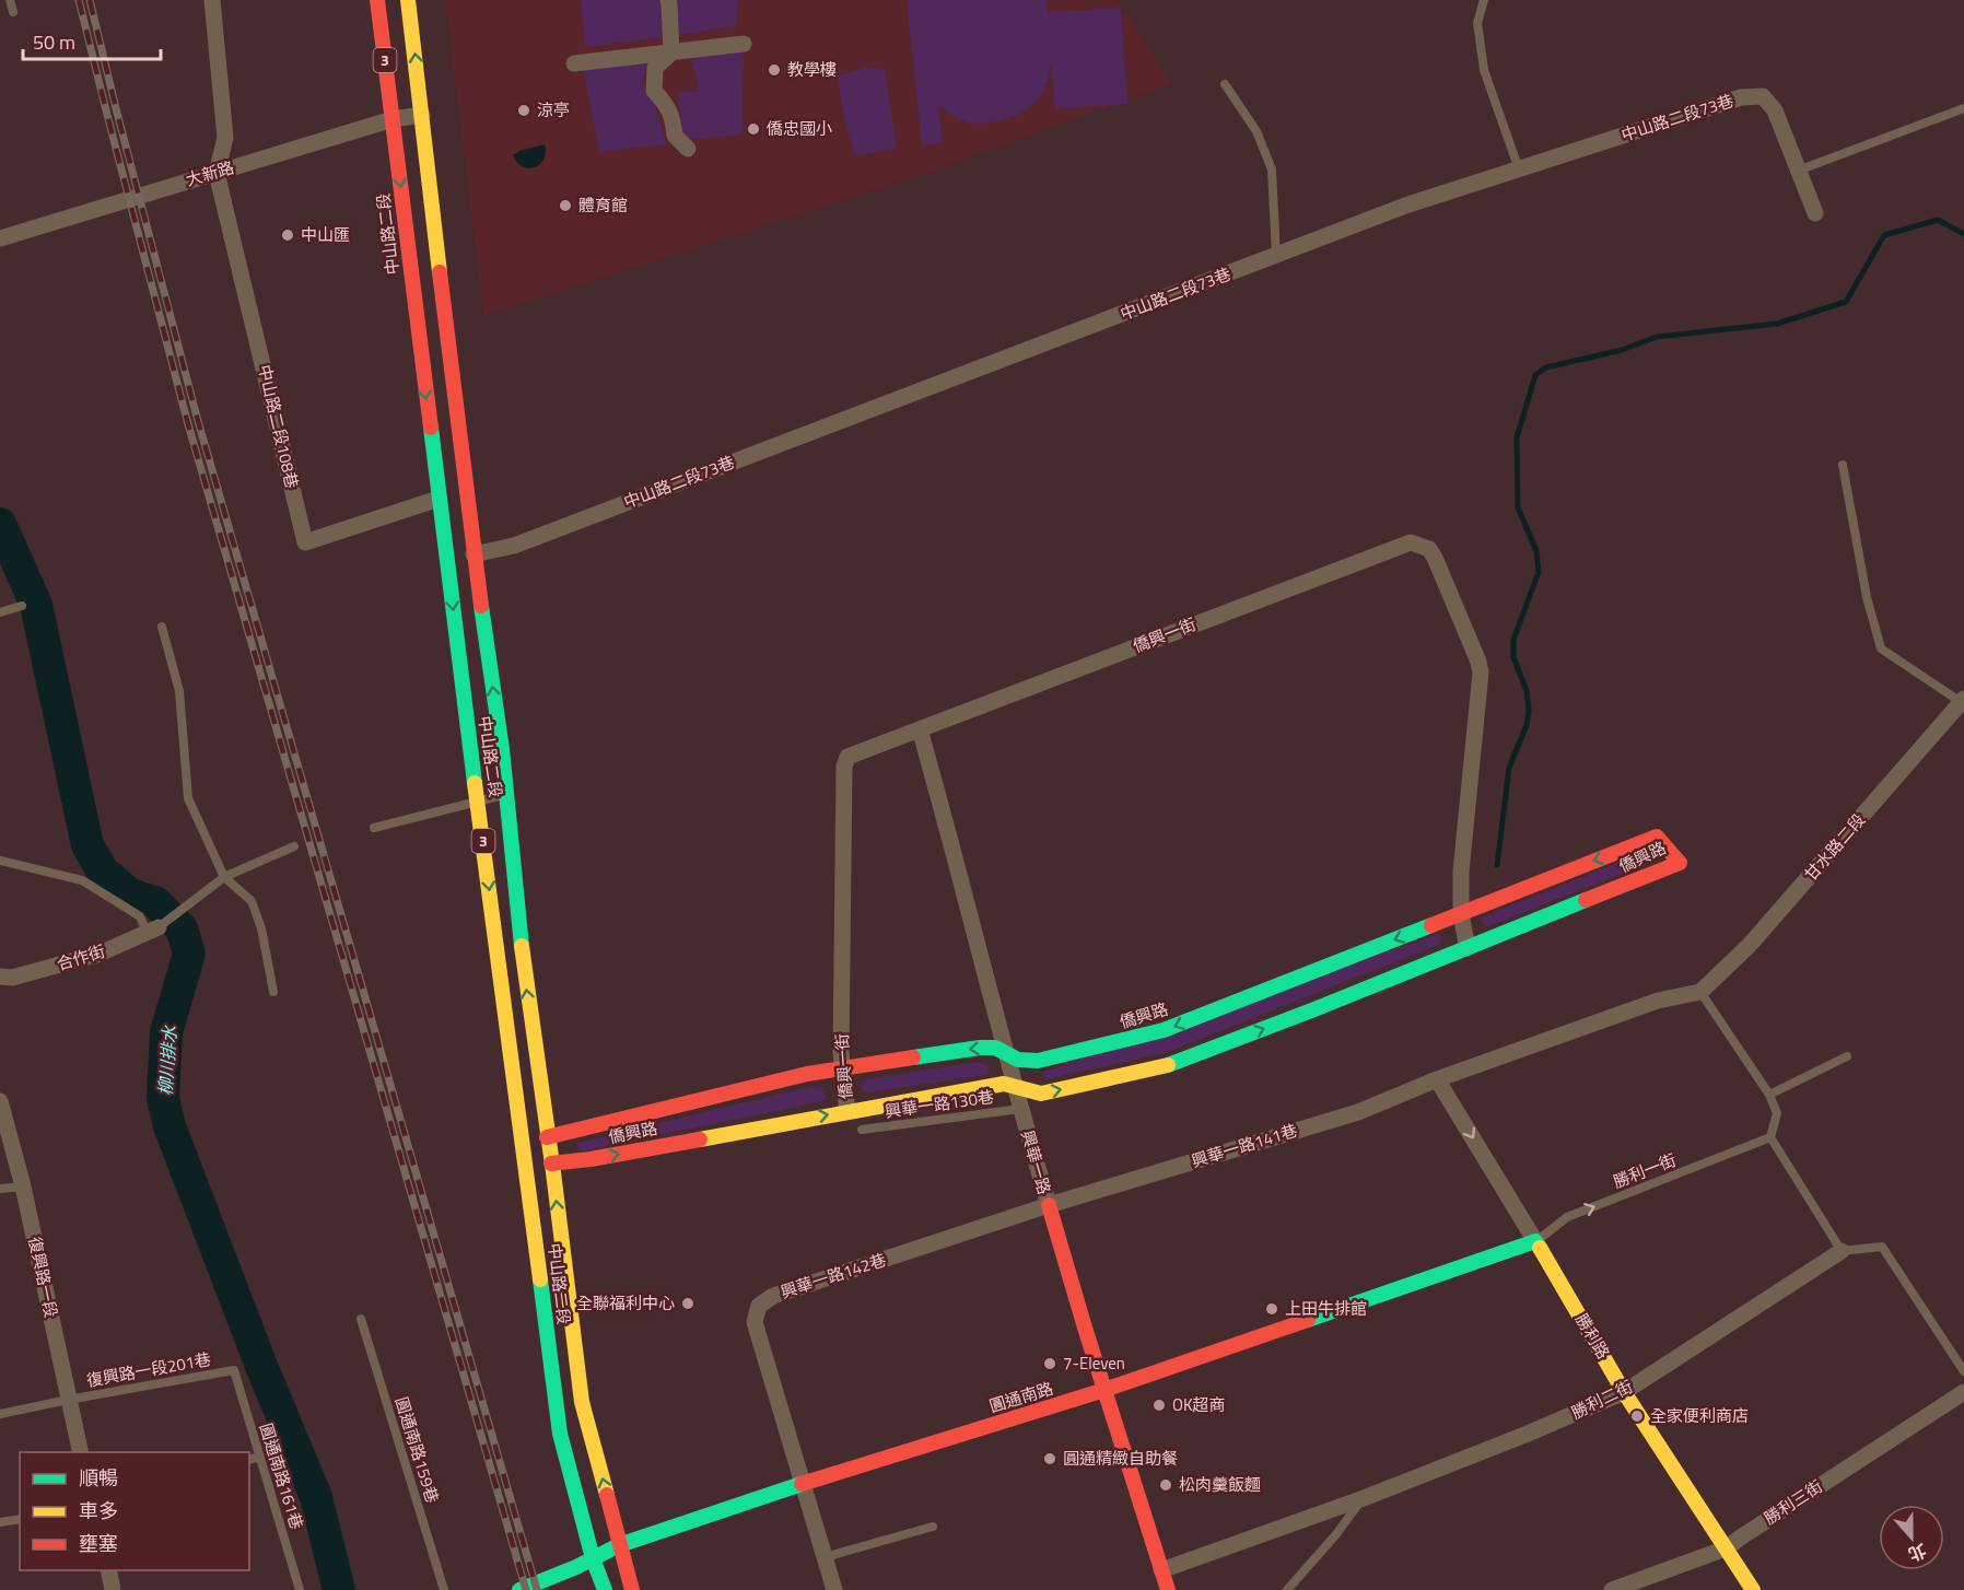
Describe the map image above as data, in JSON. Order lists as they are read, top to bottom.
{
  "streets": {
    "street": [
      "3",
      "中山路二段73巷",
      "大新路",
      "中山路二段",
      "中山路二段108巷",
      "僑興一街",
      "甘水路二段",
      "僑興路",
      "合作街",
      "興華一路141巷",
      "興華一路",
      "興華一路142巷",
      "復興路一段",
      "勝利路",
      "圓通南路",
      "勝利二街",
      "勝利三街"
    ],
    "lane": [
      "興華一路130巷",
      "勝利一街",
      "復興路一段201巷",
      "圓通南路159巷",
      "圓通南路161巷"
    ]
  },
  "crossings": [
    ["中山路二段73巷", "中山路二段"],
    ["大新路", "中山路二段"],
    ["大新路", "中山路二段108巷"],
    ["中山路二段", "中山路二段108巷"],
    ["中山路二段", "僑興路"],
    ["中山路二段", "圓通南路"],
    ["僑興一街", "僑興路"],
    ["僑興一街", "興華一路"],
    ["甘水路二段", "興華一路141巷"],
    ["僑興路", "興華一路"],
    ["興華一路130巷", "興華一路"],
    ["興華一路141巷", "興華一路"],
    ["興華一路141巷", "興華一路142巷"],
    ["興華一路141巷", "勝利路"],
    ["興華一路", "興華一路142巷"],
    ["興華一路", "圓通南路"],
    ["興華一路", "勝利二街"],
    ["勝利一街", "勝利路"],
    ["勝利一街", "圓通南路"],
    ["興華一路142巷", "圓通南路"],
    ["復興路一段", "復興路一段201巷"],
    ["勝利路", "圓通南路"],
    ["勝利路", "勝利二街"],
    ["勝利路", "勝利三街"],
    ["復興路一段201巷", "圓通南路161巷"]
  ],
  "one_way": ["勝利一街"],
  "water": ["柳川排水"],
  "places": [
    "教學樓",
    "涼亭",
    "僑忠國小",
    "體育館",
    "中山匯",
    "全聯福利中心",
    "上田牛排館",
    "7-Eleven",
    "OK超商",
    "全家便利商店",
    "圓通精緻自助餐",
    "松肉羹飯麵"
  ],
  "legend": ["順暢", "車多", "壅塞"],
  "scale_bar": "50 m",
  "north": "bottom"
}
